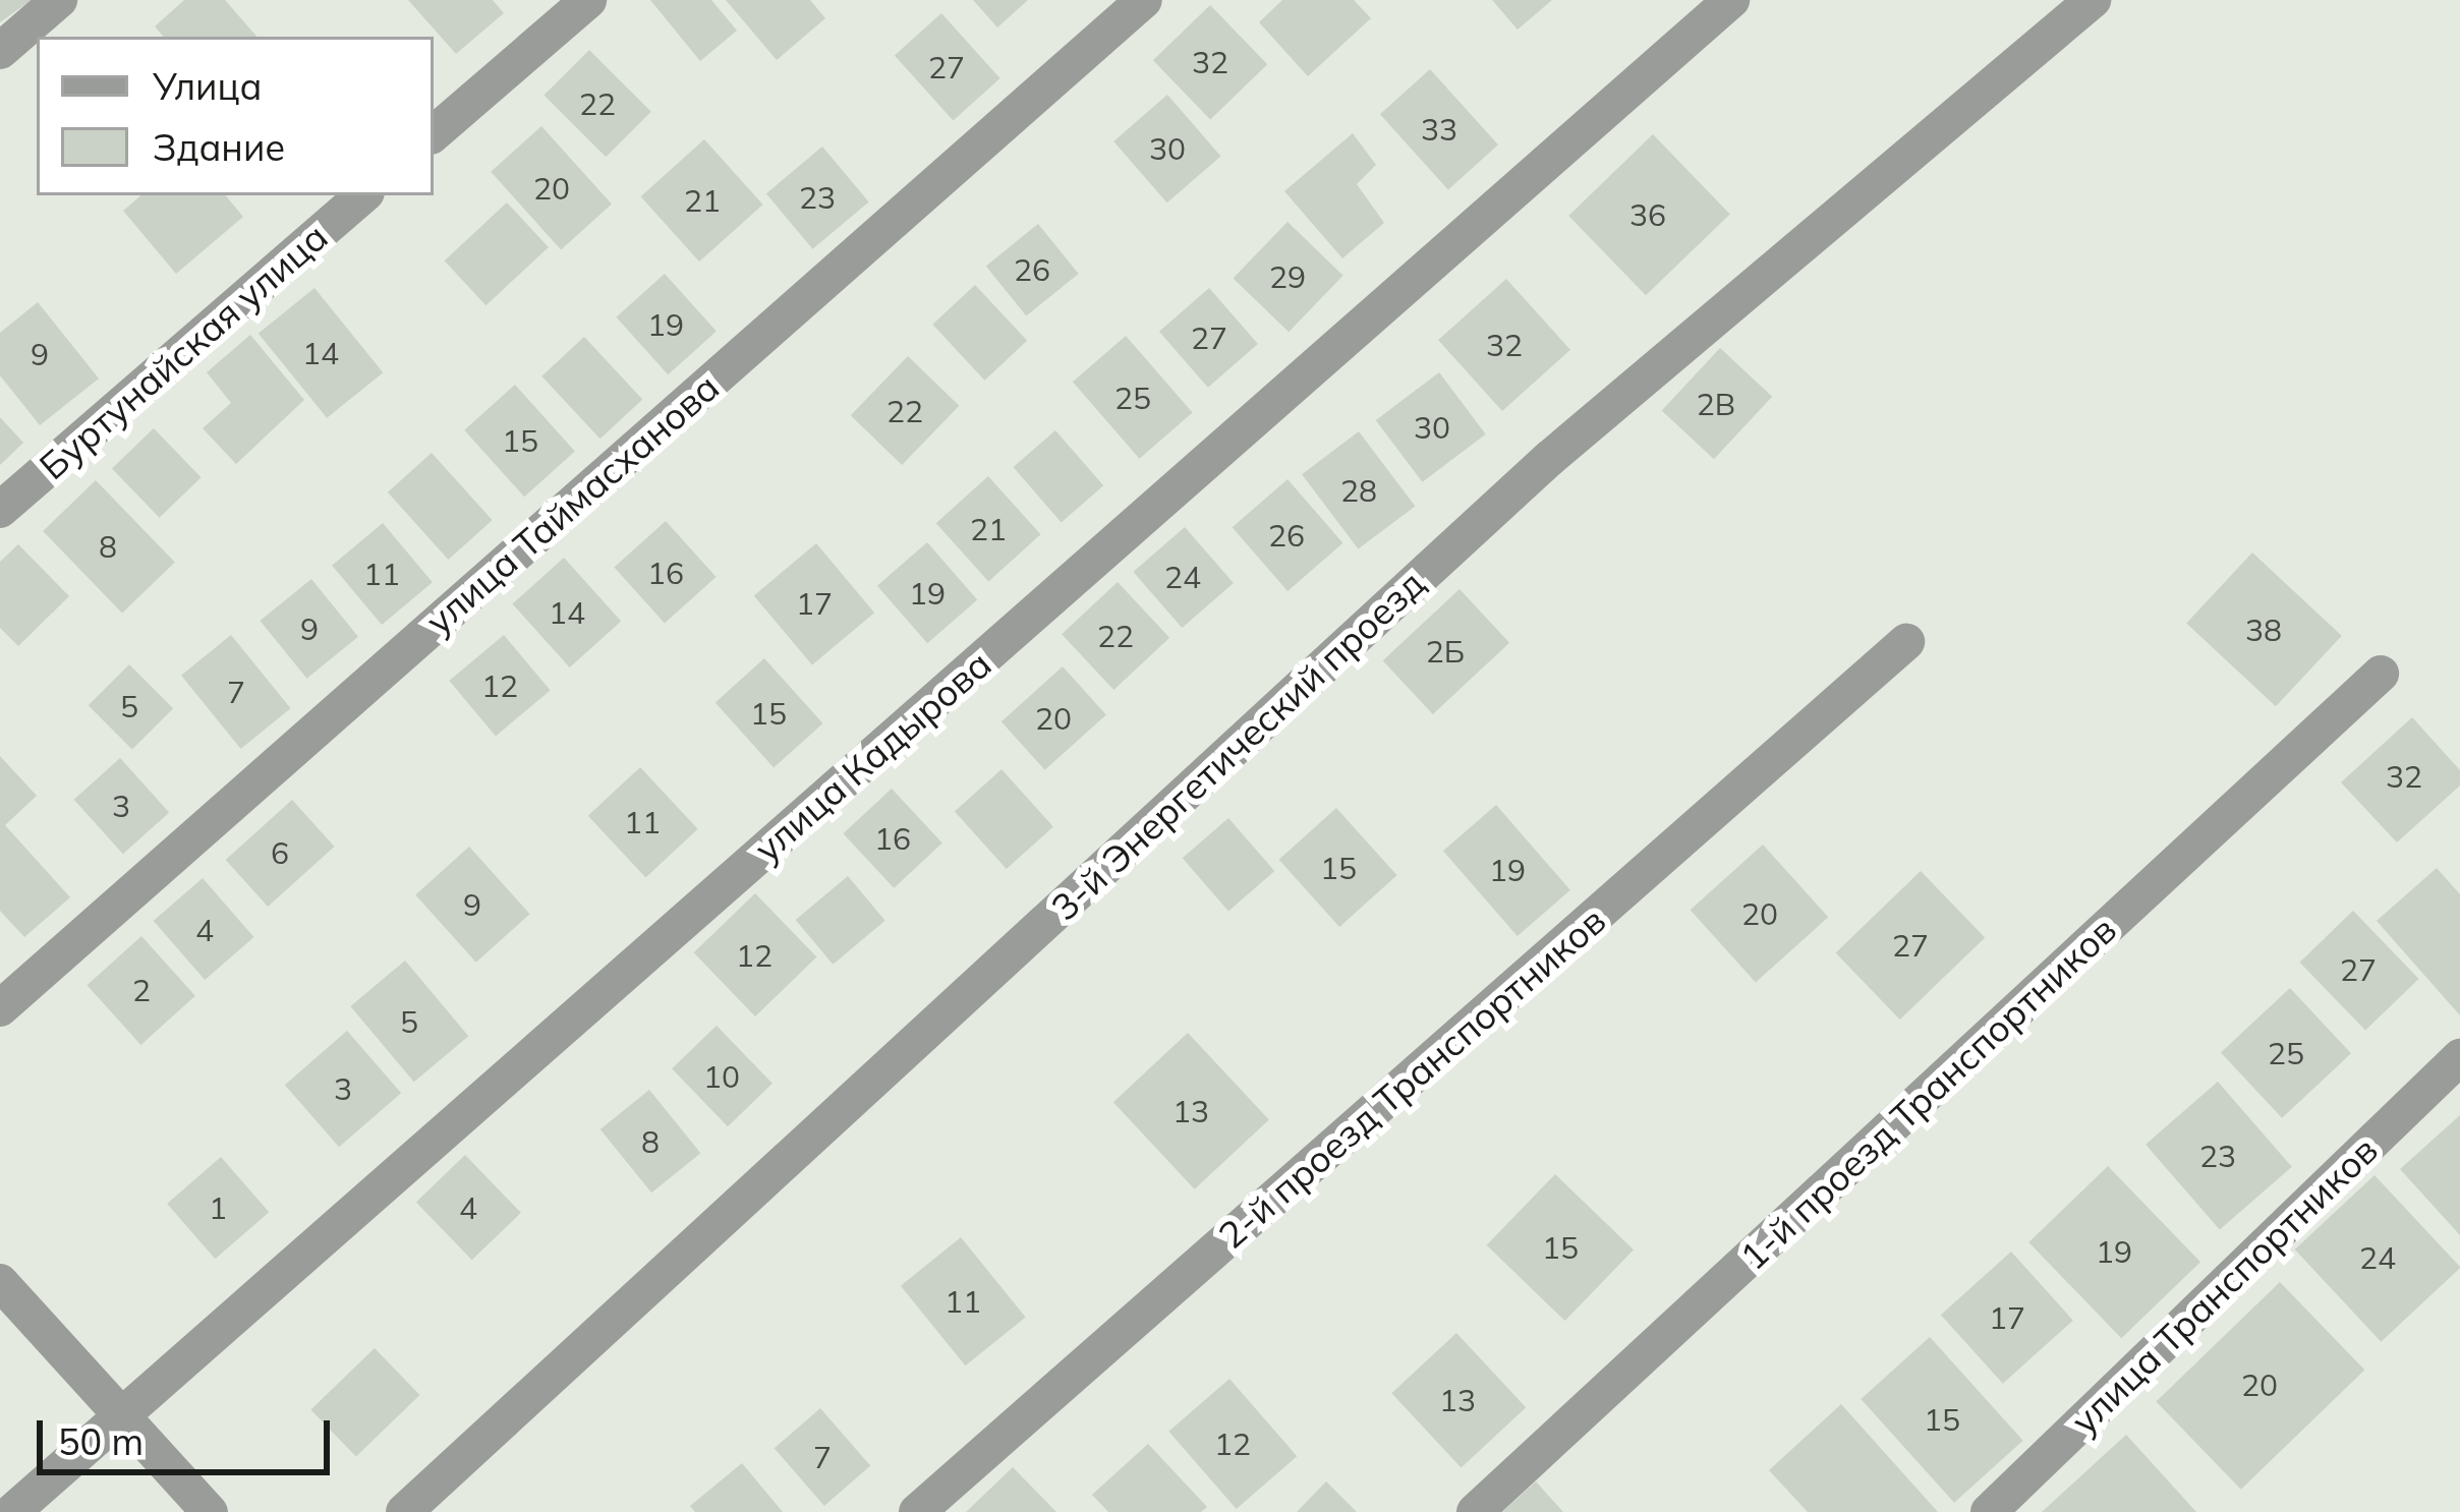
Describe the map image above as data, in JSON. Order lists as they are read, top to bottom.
{
  "streets": {
    "street": [
      "Буртунайская улица",
      "улица Таймасханова",
      "3-й Энергетический проезд",
      "улица Кадырова",
      "2-й проезд Транспортников",
      "1-й проезд Транспортников",
      "улица Транспортников"
    ]
  },
  "house_numbers": [
    "32",
    "27",
    "22",
    "33",
    "30",
    "20",
    "23",
    "21",
    "36",
    "26",
    "29",
    "19",
    "27",
    "32",
    "14",
    "9",
    "25",
    "2В",
    "22",
    "30",
    "15",
    "28",
    "21",
    "26",
    "8",
    "16",
    "11",
    "24",
    "19",
    "17",
    "14",
    "9",
    "38",
    "22",
    "2Б",
    "12",
    "7",
    "5",
    "15",
    "20",
    "32",
    "3",
    "11",
    "16",
    "6",
    "15",
    "19",
    "9",
    "20",
    "4",
    "27",
    "12",
    "27",
    "2",
    "5",
    "25",
    "10",
    "3",
    "13",
    "8",
    "23",
    "1",
    "4",
    "15",
    "19",
    "24",
    "11",
    "17",
    "20",
    "13",
    "15",
    "12",
    "7"
  ],
  "legend": ["Улица", "Здание"],
  "scale_bar": "50 m"
}
